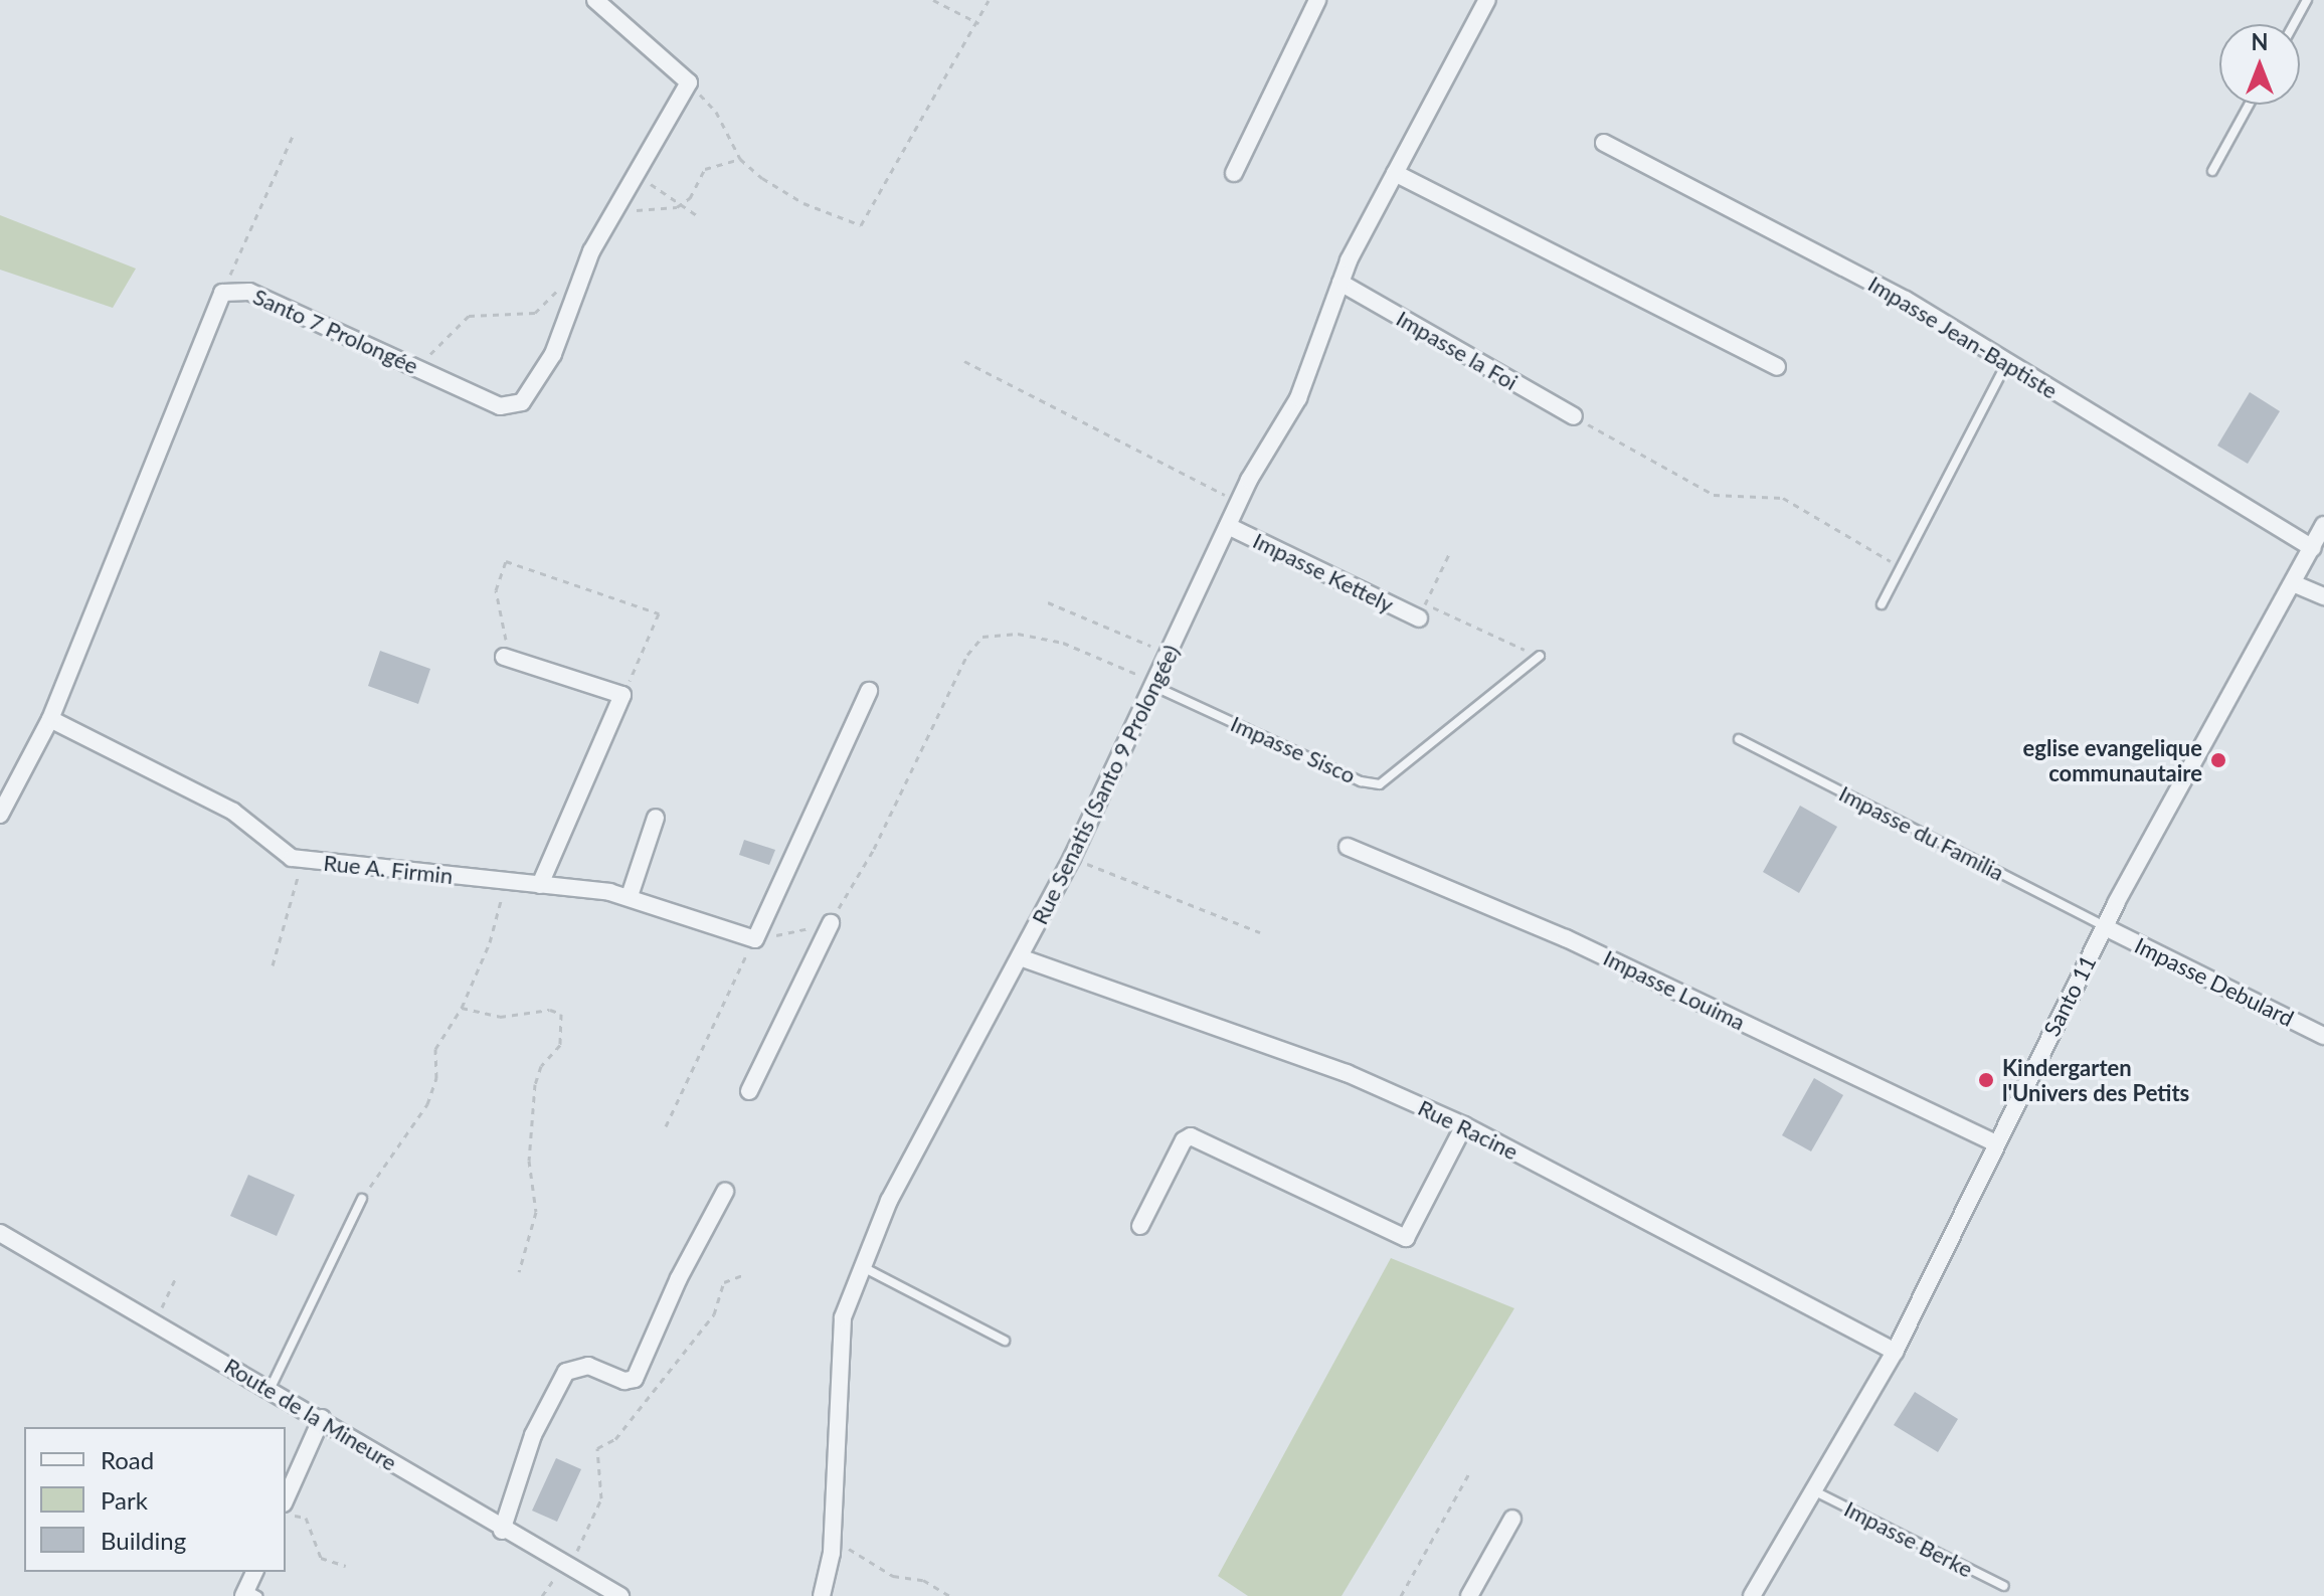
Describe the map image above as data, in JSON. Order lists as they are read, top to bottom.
{
  "streets": {
    "street": [
      "Santo 7 Prolongée",
      "Impasse Jean-Baptiste",
      "Impasse la Foi",
      "Impasse Kettely",
      "Rue Senatis (Santo 9 Prolongée)",
      "Rue A. Firmin",
      "Impasse Debulard",
      "Impasse Louima",
      "Santo 11",
      "Rue Racine",
      "Route de la Mineure"
    ],
    "lane": ["Impasse Sisco", "Impasse du Familia", "Impasse Berke"]
  },
  "crossings": [
    ["Santo 7 Prolongée", "Rue A. Firmin"],
    ["Impasse Jean-Baptiste", "Santo 11"],
    ["Impasse la Foi", "Rue Senatis (Santo 9 Prolongée)"],
    ["Impasse Kettely", "Rue Senatis (Santo 9 Prolongée)"],
    ["Impasse Sisco", "Rue Senatis (Santo 9 Prolongée)"],
    ["Rue Senatis (Santo 9 Prolongée)", "Rue Racine"],
    ["Impasse du Familia", "Impasse Debulard"],
    ["Impasse du Familia", "Santo 11"],
    ["Impasse Debulard", "Santo 11"],
    ["Impasse Louima", "Santo 11"],
    ["Santo 11", "Rue Racine"],
    ["Santo 11", "Impasse Berke"]
  ],
  "places": ["eglise evangelique communautaire", "Kindergarten l'Univers des Petits"],
  "legend": ["Road", "Park", "Building"],
  "north": "top"
}
